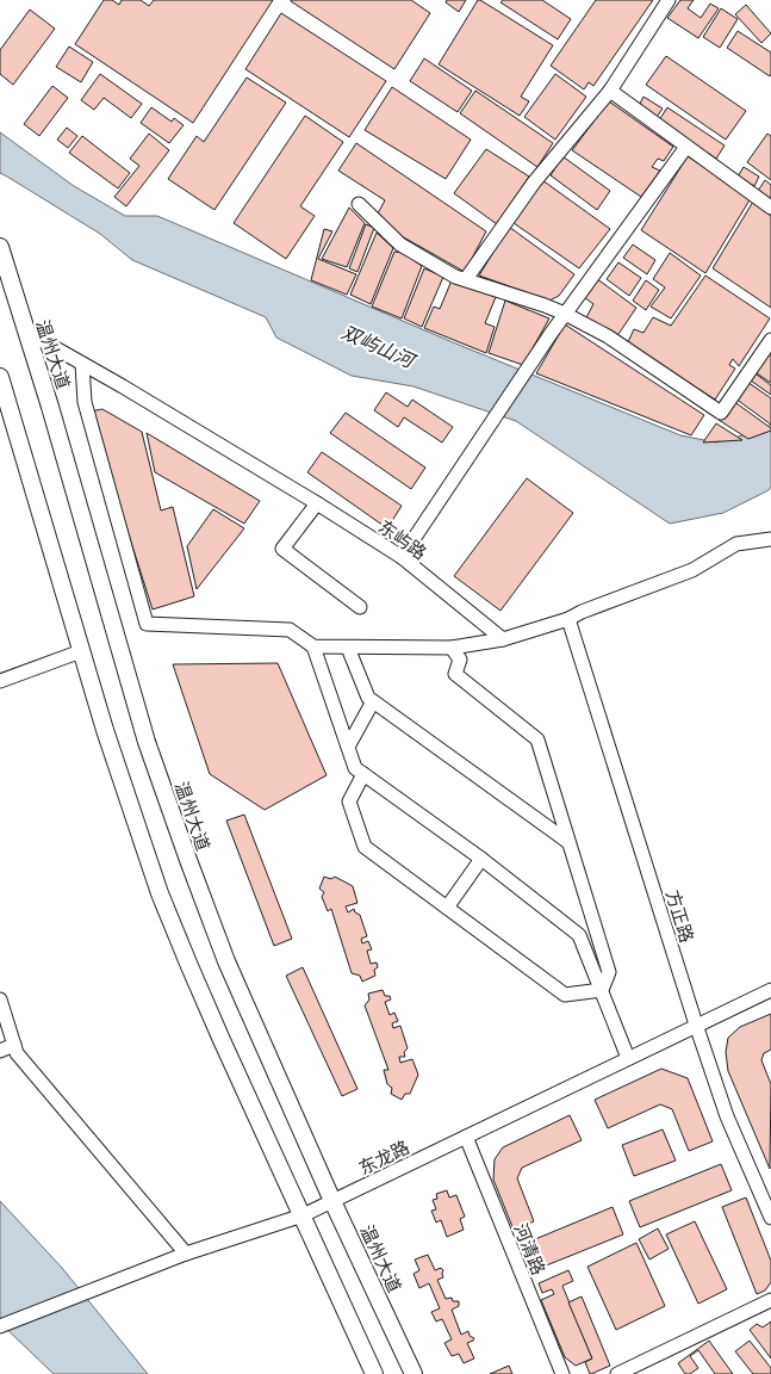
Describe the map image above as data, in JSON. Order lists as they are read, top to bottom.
{
  "streets": {
    "main road": ["温州大道"],
    "street": [
      "东屿路",
      "方正路",
      "东龙路",
      "河清路"
    ]
  },
  "crossings": [
    ["温州大道", "东屿路"],
    ["温州大道", "东龙路"],
    ["方正路", "东龙路"],
    ["东龙路", "河清路"]
  ],
  "water": ["双屿山河"]
}
